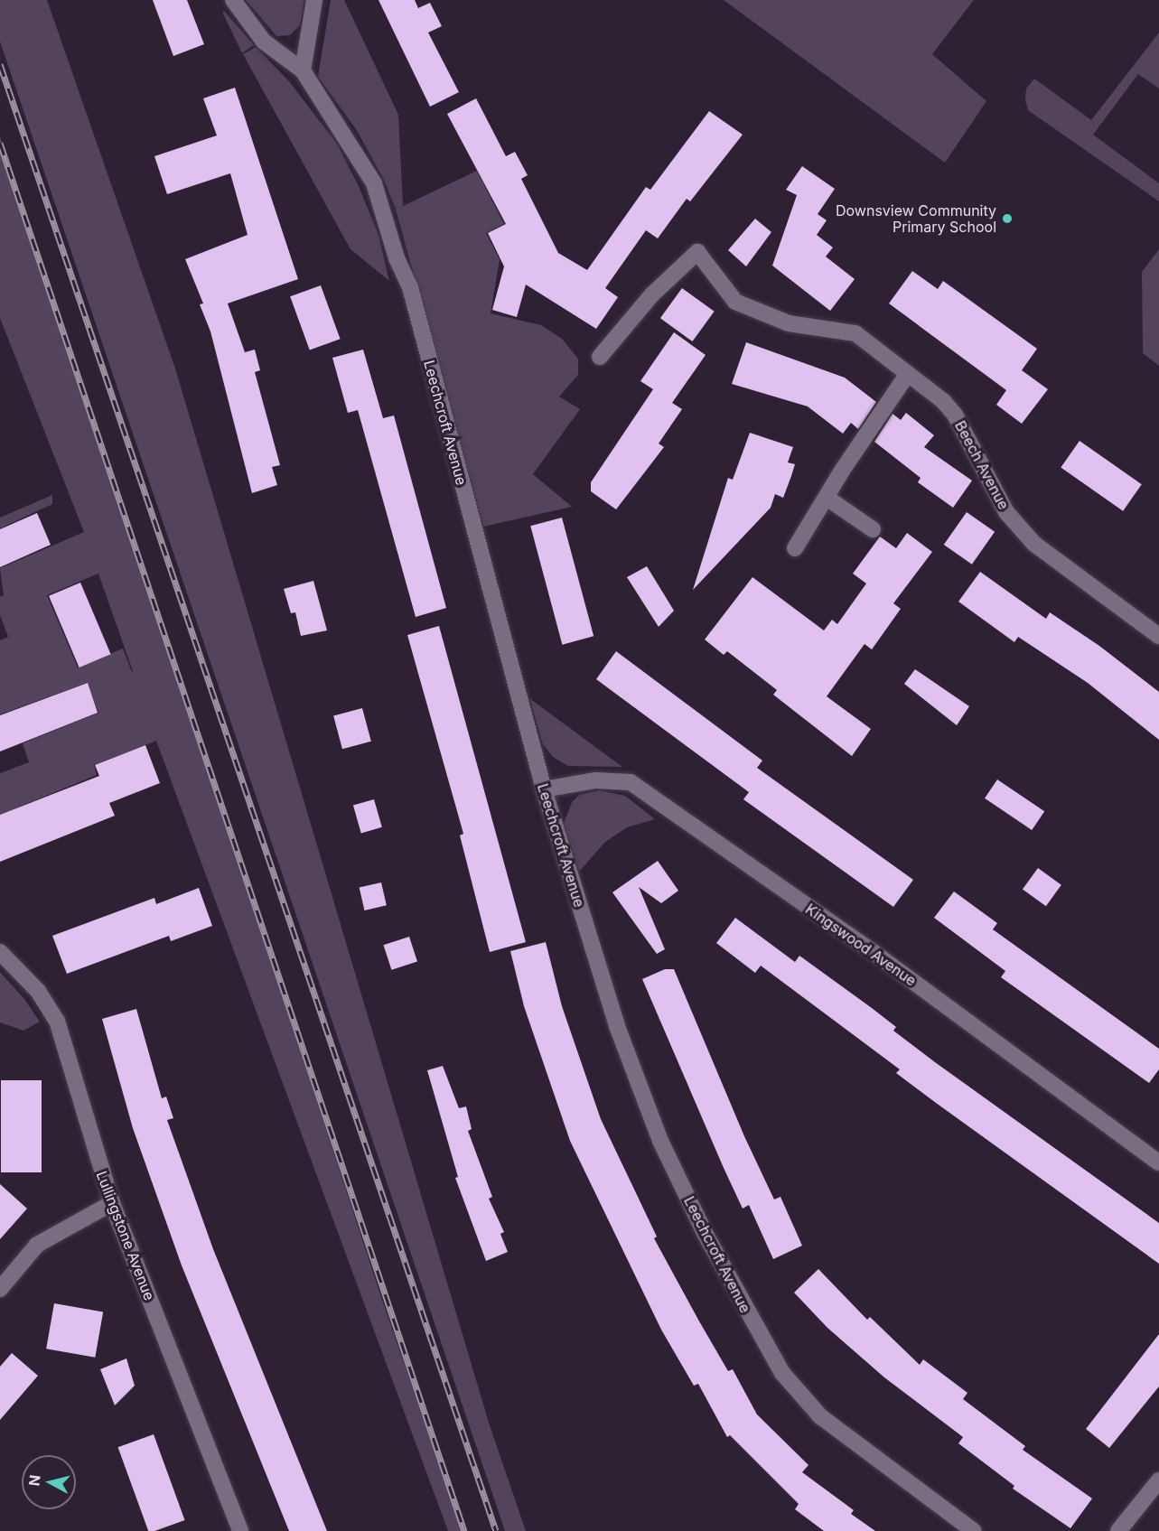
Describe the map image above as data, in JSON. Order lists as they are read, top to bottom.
{
  "streets": {
    "street": [
      "Leechcroft Avenue",
      "Beech Avenue",
      "Kingswood Avenue",
      "Lullingstone Avenue"
    ]
  },
  "crossings": [
    ["Leechcroft Avenue", "Kingswood Avenue"]
  ],
  "places": ["Downsview Community Primary School"],
  "north": "left"
}
